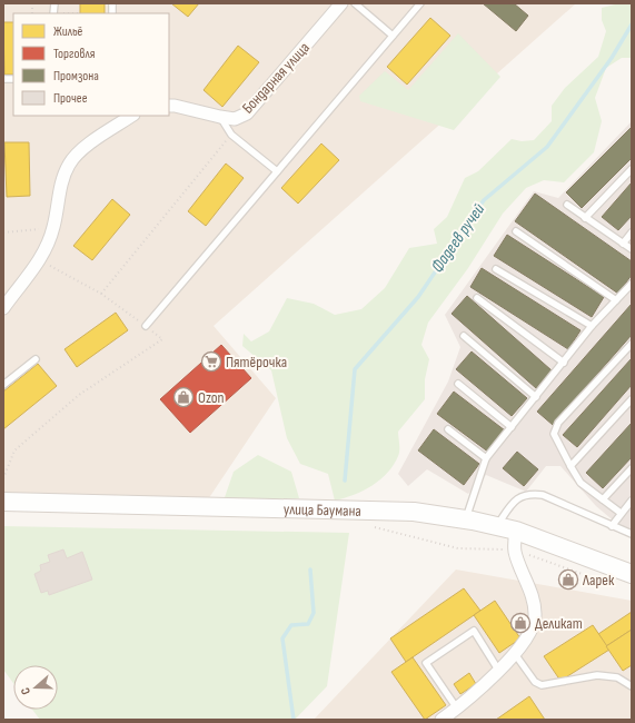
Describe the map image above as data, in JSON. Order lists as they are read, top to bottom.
{
  "streets": {
    "street": ["Бондарная улица", "улица Баумана"]
  },
  "water": ["Фадеев ручей"],
  "places": {
    "supermarket": ["Пятёрочка"],
    "shop": ["Ozon", "Ларек", "Деликат"]
  },
  "legend": [
    "Жильё",
    "Торговля",
    "Промзона",
    "Прочее"
  ],
  "north": "left"
}
